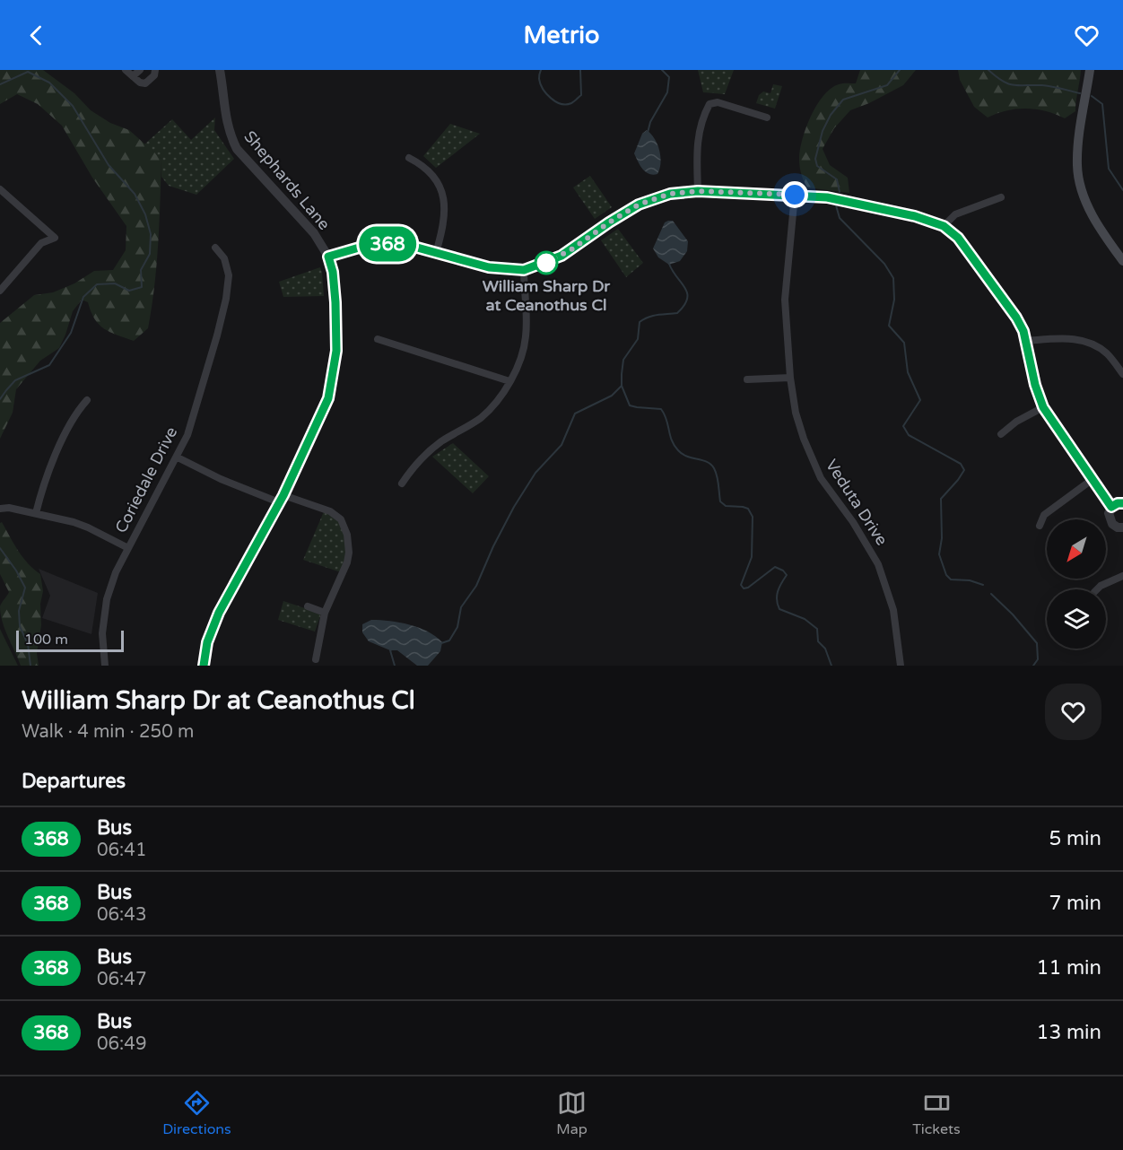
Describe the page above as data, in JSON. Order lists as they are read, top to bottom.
{
  "streets": {
    "street": ["Shephards Lane", "Coriedale Drive", "Veduta Drive"]
  },
  "places": ["William Sharp Dr at Ceanothus Cl"],
  "lines": ["bus line 368"],
  "scale_bar": "100 m",
  "north": "bottom left",
  "page": {
    "header": "Metrio",
    "on_map": "368",
    "scale": "100 m",
    "heading": [
      ["William Sharp Dr at Ceanothus Cl", "Walk · 4 min · 250 m"],
      "Departures"
    ],
    "list": [
      {
        "mark": "368",
        "name": "Bus",
        "note": "06:41",
        "value": "5 min"
      },
      {
        "mark": "368",
        "name": "Bus",
        "note": "06:43",
        "value": "7 min"
      },
      {
        "mark": "368",
        "name": "Bus",
        "note": "06:47",
        "value": "11 min"
      },
      {
        "mark": "368",
        "name": "Bus",
        "note": "06:49",
        "value": "13 min"
      }
    ],
    "tabs": ["Directions", "Map", "Tickets"]
  }
}
